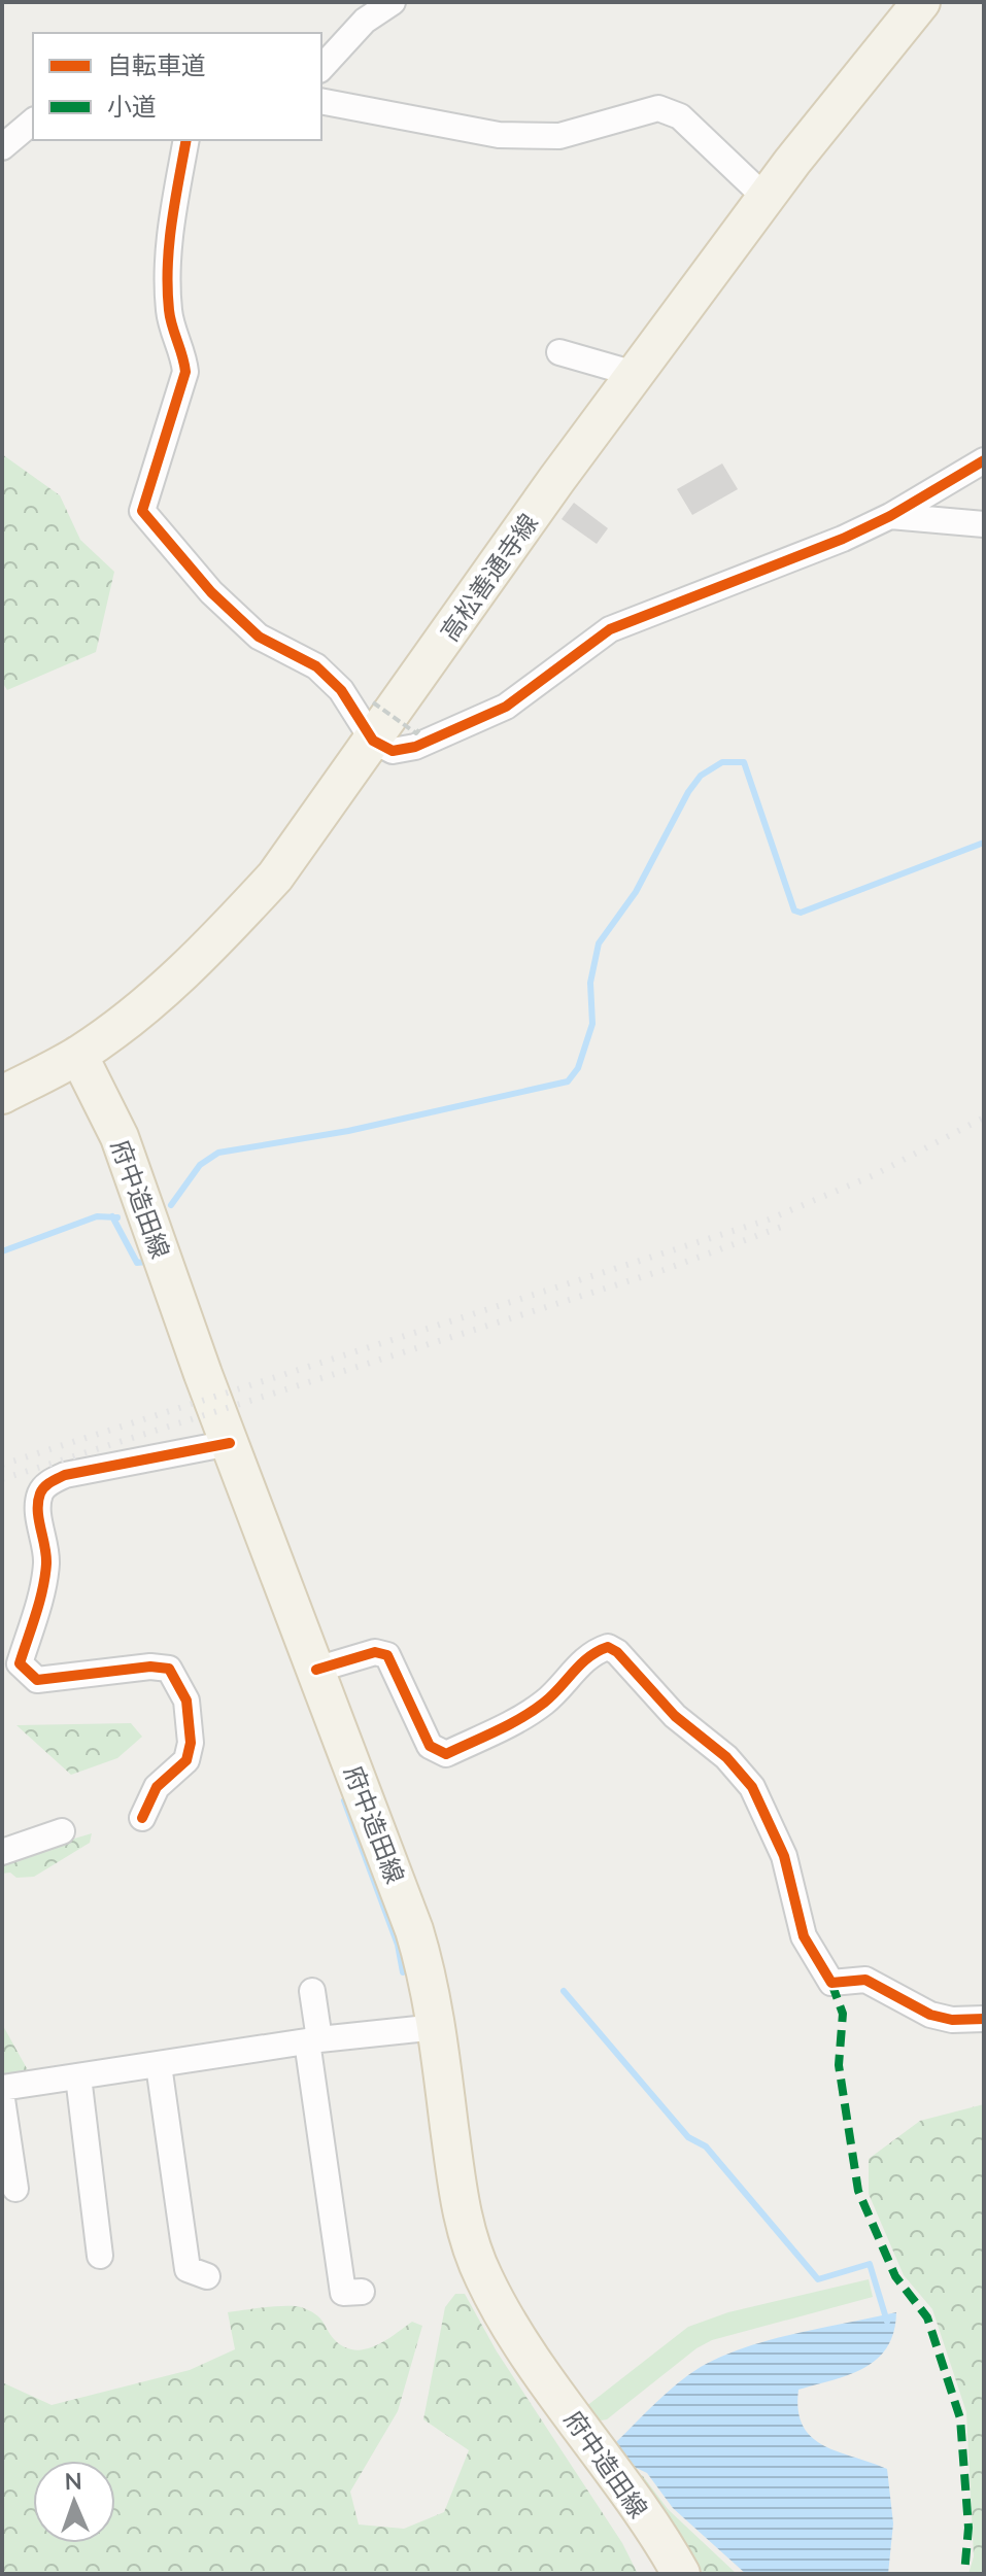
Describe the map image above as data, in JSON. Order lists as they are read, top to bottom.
{
  "streets": {
    "main road": ["高松善通寺線", "府中造田線"]
  },
  "crossings": [
    ["高松善通寺線", "府中造田線"]
  ],
  "legend": ["自転車道", "小道"],
  "north": "top"
}
